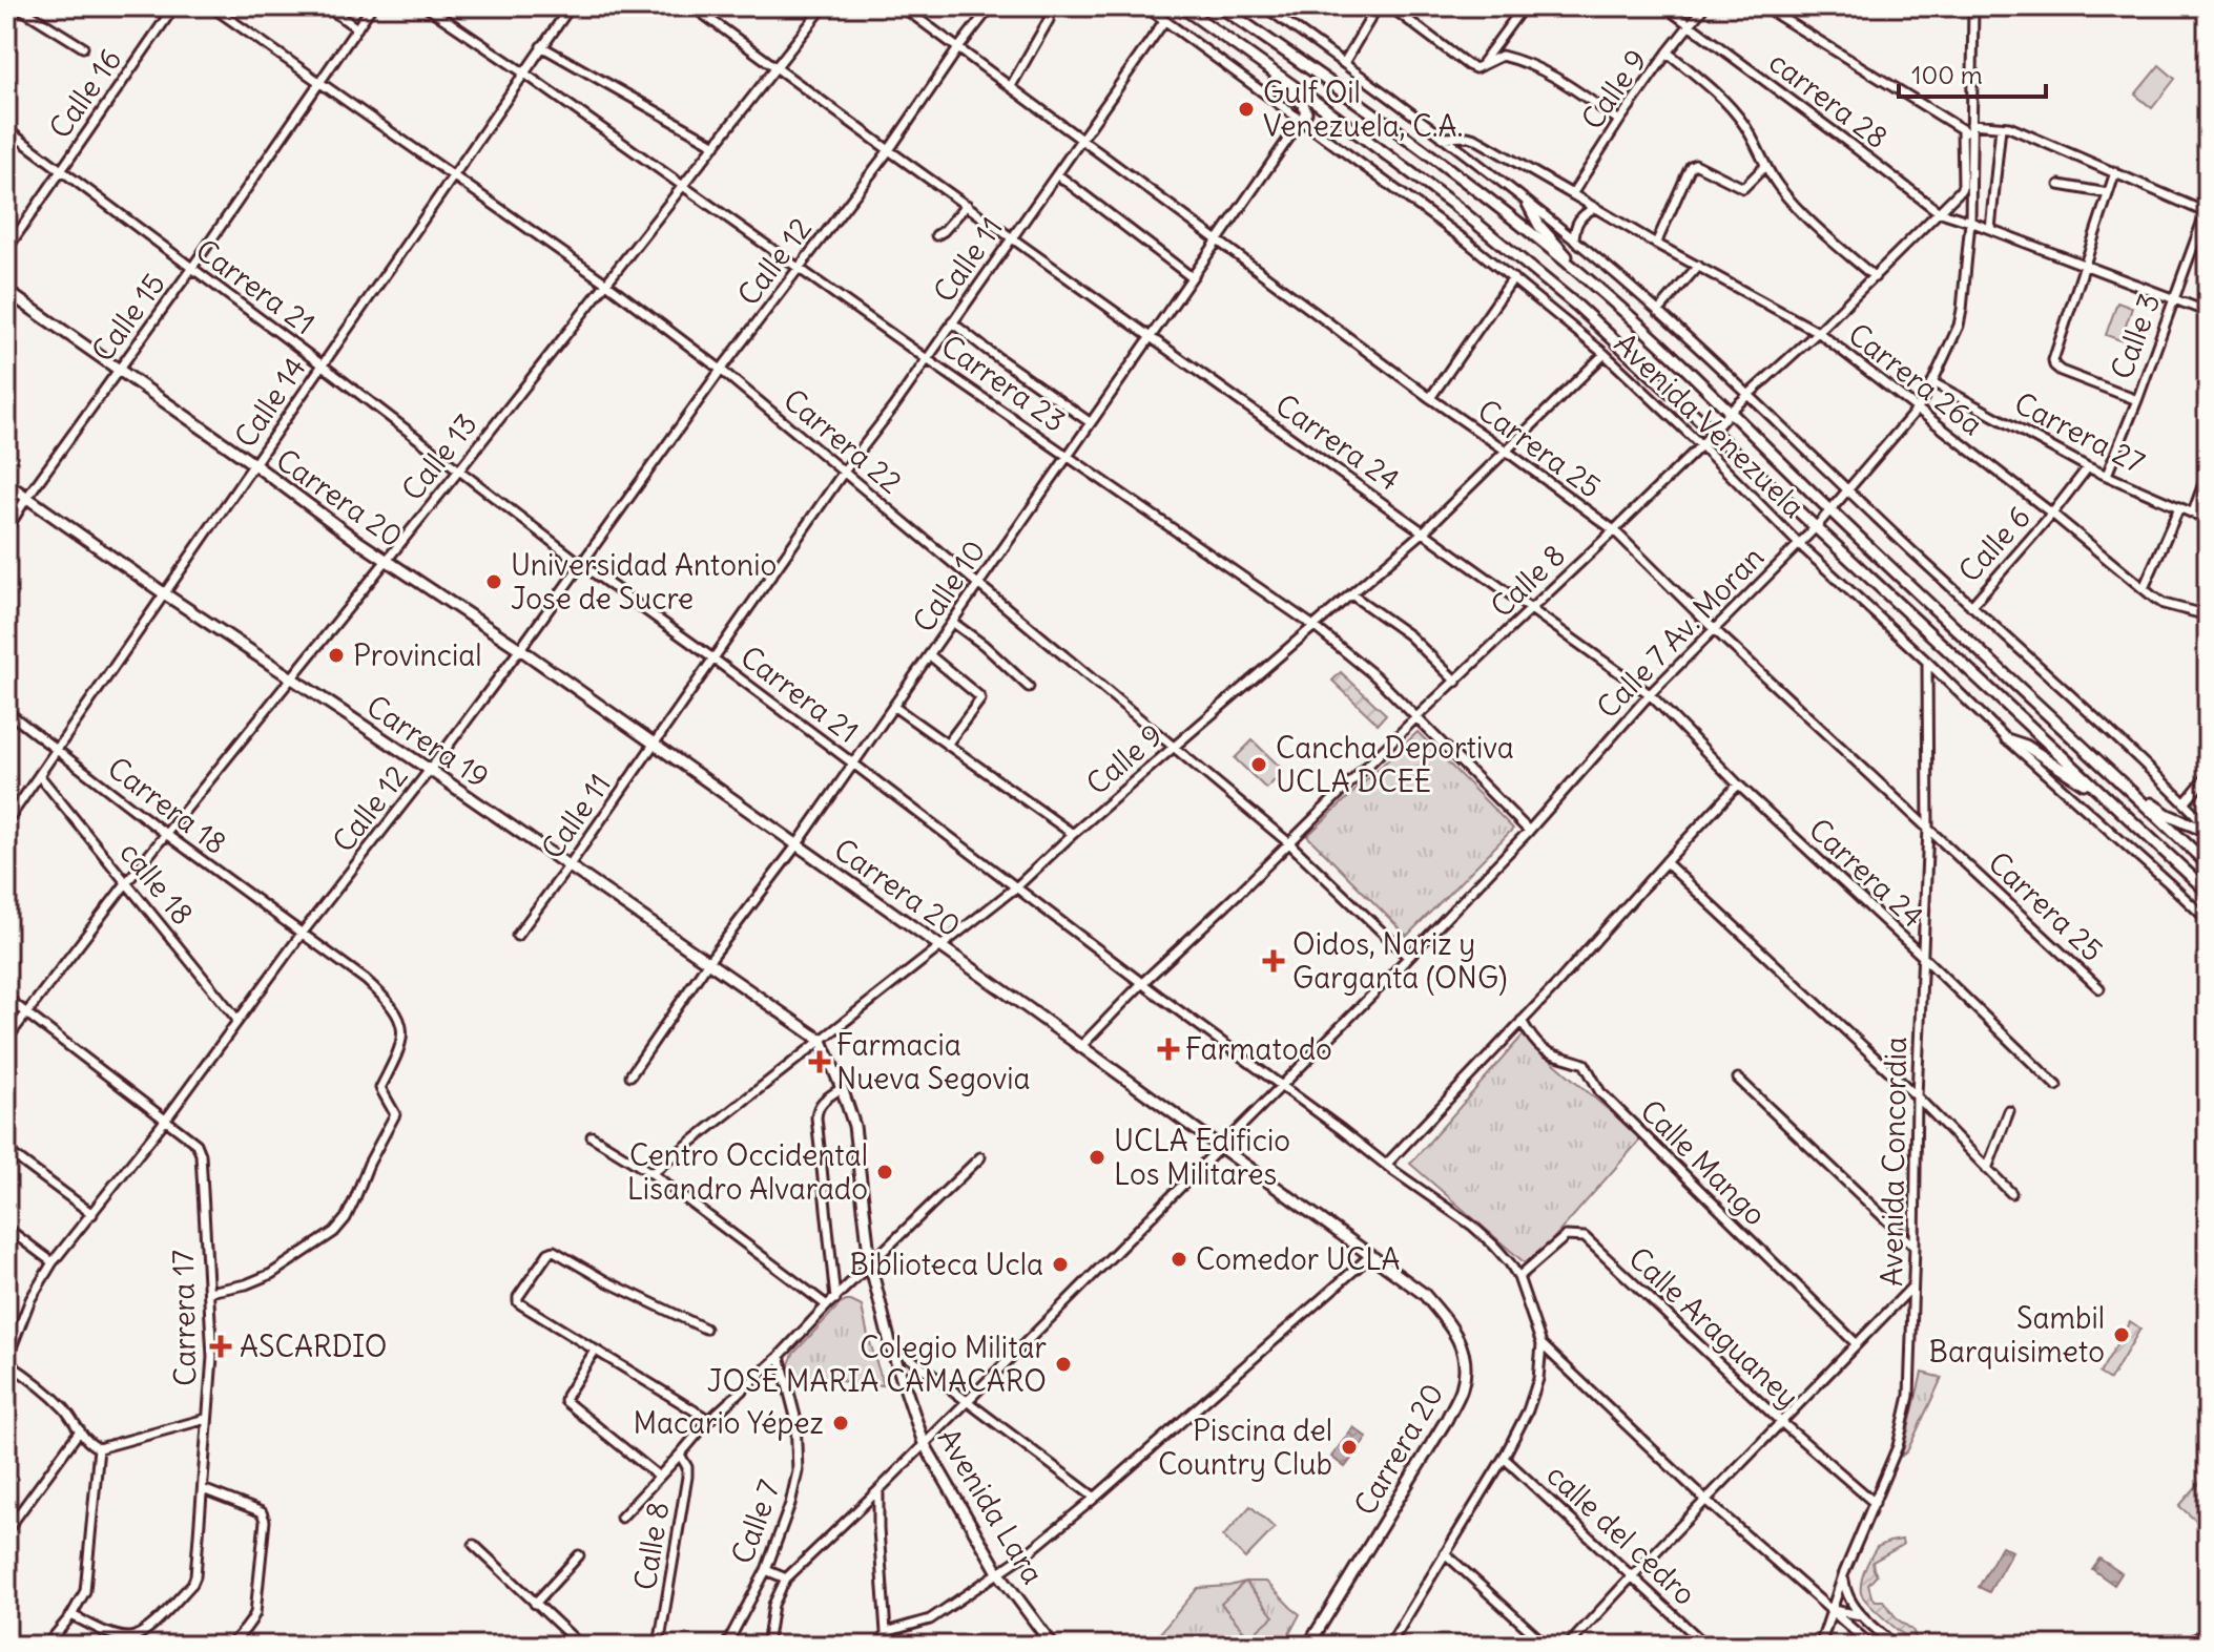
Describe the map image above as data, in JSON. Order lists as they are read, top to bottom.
{
  "streets": {
    "street": [
      "Calle 9",
      "Calle 16",
      "carrera 28",
      "Calle 11",
      "Calle 12",
      "Carrera 21",
      "Calle 15",
      "Calle 3",
      "Carrera 26a",
      "Carrera 23",
      "Calle 14",
      "Avenida Venezuela",
      "Carrera 27",
      "Carrera 22",
      "Carrera 24",
      "Carrera 25",
      "Calle 13",
      "Carrera 20",
      "Calle 6",
      "Calle 8",
      "Calle 10",
      "Calle 7 Av. Moran",
      "Carrera 19",
      "Carrera 18",
      "calle 18",
      "Avenida Concordia",
      "Calle Mango",
      "Carrera 17",
      "Calle Araguaney",
      "Avenida Lara",
      "Calle 7",
      "calle del cedro"
    ]
  },
  "crossings": [
    ["Calle 9", "carrera 28"],
    ["Calle 9", "Carrera 21"],
    ["Calle 9", "Carrera 26a"],
    ["Calle 9", "Carrera 23"],
    ["Calle 9", "Avenida Venezuela"],
    ["Calle 9", "Carrera 22"],
    ["Calle 9", "Carrera 24"],
    ["Calle 9", "Carrera 25"],
    ["Calle 9", "Carrera 20"],
    ["Calle 9", "Carrera 19"],
    ["Calle 9", "Avenida Lara"],
    ["Calle 16", "Carrera 21"],
    ["carrera 28", "Calle 3"],
    ["carrera 28", "Calle 8"],
    ["carrera 28", "Calle 7 Av. Moran"],
    ["Calle 11", "Carrera 21"],
    ["Calle 11", "Carrera 23"],
    ["Calle 11", "Avenida Venezuela"],
    ["Calle 11", "Carrera 22"],
    ["Calle 11", "Carrera 24"],
    ["Calle 11", "Carrera 25"],
    ["Calle 11", "Carrera 20"],
    ["Calle 11", "Carrera 19"],
    ["Calle 12", "Carrera 21"],
    ["Calle 12", "Carrera 23"],
    ["Calle 12", "Carrera 22"],
    ["Calle 12", "Carrera 24"],
    ["Calle 12", "Carrera 25"],
    ["Calle 12", "Carrera 20"],
    ["Calle 12", "Carrera 19"],
    ["Calle 12", "Carrera 18"],
    ["Calle 12", "calle 18"],
    ["Calle 12", "Carrera 17"],
    ["Carrera 21", "Calle 15"],
    ["Carrera 21", "Calle 14"],
    ["Carrera 21", "Calle 13"],
    ["Carrera 21", "Calle 8"],
    ["Carrera 21", "Calle 10"],
    ["Carrera 21", "Calle 7 Av. Moran"],
    ["Carrera 21", "Calle Araguaney"],
    ["Calle 15", "Carrera 22"],
    ["Calle 15", "Carrera 20"],
    ["Calle 15", "Carrera 19"],
    ["Calle 3", "Carrera 27"],
    ["Carrera 26a", "Avenida Venezuela"],
    ["Carrera 26a", "Calle 6"],
    ["Carrera 26a", "Calle 8"],
    ["Carrera 26a", "Calle 7 Av. Moran"],
    ["Carrera 23", "Calle 14"],
    ["Carrera 23", "Calle 13"],
    ["Carrera 23", "Calle 8"],
    ["Carrera 23", "Calle 10"],
    ["Carrera 23", "Calle 7 Av. Moran"],
    ["Calle 14", "Carrera 22"],
    ["Calle 14", "Carrera 20"],
    ["Calle 14", "Carrera 19"],
    ["Calle 14", "Carrera 18"],
    ["Calle 14", "calle 18"],
    ["Avenida Venezuela", "Calle 6"],
    ["Avenida Venezuela", "Calle 8"],
    ["Avenida Venezuela", "Calle 10"],
    ["Avenida Venezuela", "Calle 7 Av. Moran"],
    ["Avenida Venezuela", "Avenida Concordia"],
    ["Carrera 27", "Calle 6"],
    ["Carrera 27", "Calle 7 Av. Moran"],
    ["Carrera 22", "Calle 13"],
    ["Carrera 22", "Calle 8"],
    ["Carrera 22", "Calle 10"],
    ["Carrera 22", "Calle 7 Av. Moran"],
    ["Carrera 24", "Calle 13"],
    ["Carrera 24", "Calle 8"],
    ["Carrera 24", "Calle 10"],
    ["Carrera 24", "Calle 7 Av. Moran"],
    ["Carrera 24", "Avenida Concordia"],
    ["Carrera 25", "Calle 8"],
    ["Carrera 25", "Calle 10"],
    ["Carrera 25", "Calle 7 Av. Moran"],
    ["Carrera 25", "Avenida Concordia"],
    ["Calle 13", "Carrera 20"],
    ["Calle 13", "Carrera 19"],
    ["Calle 13", "Carrera 18"],
    ["Calle 13", "calle 18"],
    ["Calle 13", "Carrera 17"],
    ["Carrera 20", "Calle 8"],
    ["Carrera 20", "Calle 10"],
    ["Carrera 20", "Calle 7 Av. Moran"],
    ["Calle 10", "Carrera 19"],
    ["Calle 7 Av. Moran", "Calle 7"],
    ["Carrera 19", "Avenida Lara"],
    ["Avenida Concordia", "Calle Araguaney"],
    ["Avenida Lara", "Calle 7"]
  ],
  "places": {
    "other": [
      "Gulf Oil Venezuela, C.A.",
      "Universidad Antonio Jose de Sucre",
      "Provincial",
      "Cancha Deportiva UCLA DCEE",
      "UCLA Edificio Los Militares",
      "Centro Occidental Lisandro Alvarado",
      "Comedor UCLA",
      "Biblioteca Ucla",
      "Sambil Barquisimeto",
      "Colegio Militar JOSE MARIA CAMACARO",
      "Macario Yépez",
      "Piscina del Country Club"
    ],
    "health": [
      "Oidos, Nariz y Garganta (ONG)",
      "Farmatodo",
      "Farmacia Nueva Segovia",
      "ASCARDIO"
    ]
  },
  "scale_bar": "100 m"
}
